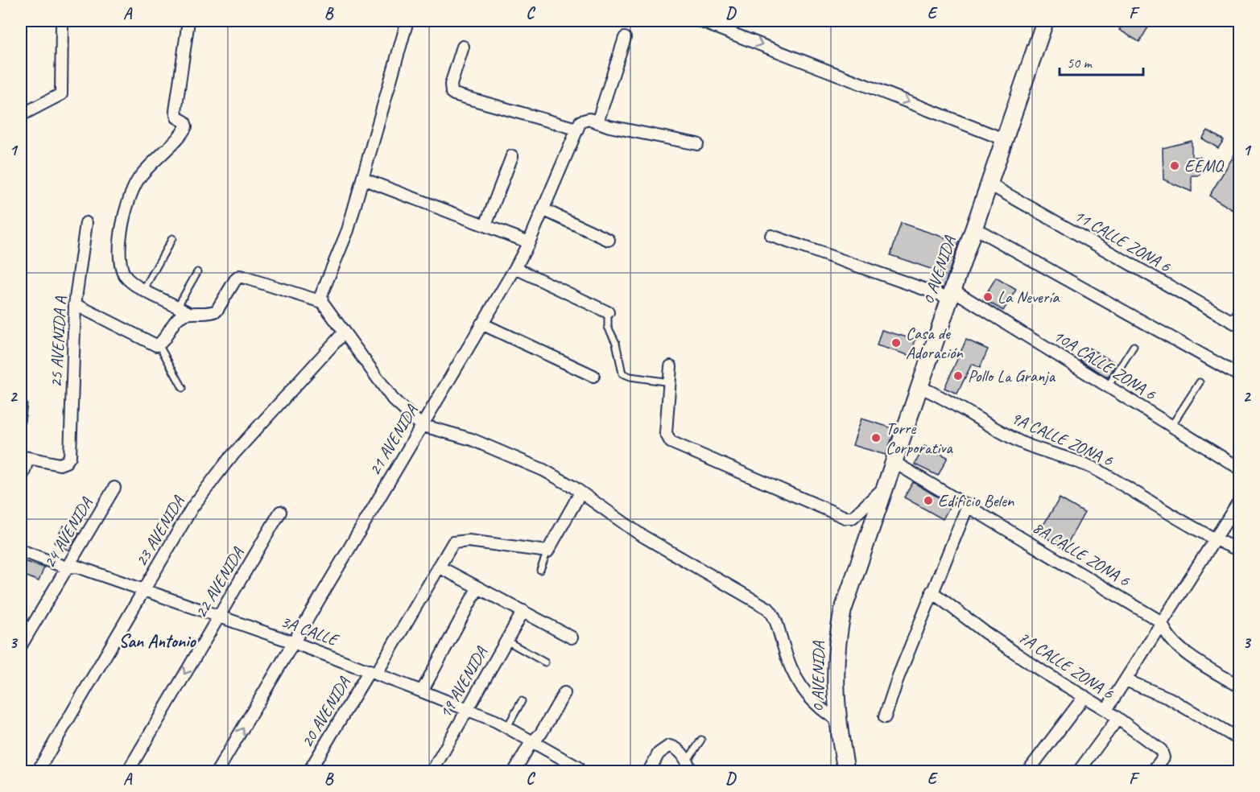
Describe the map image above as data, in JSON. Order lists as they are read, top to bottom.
{
  "streets": {
    "street": [
      "11 CALLE ZONA 6",
      "0 AVENIDA",
      "25 AVENIDA A",
      "10A CALLE ZONA 6",
      "9A CALLE ZONA 6",
      "21 AVENIDA",
      "23 AVENIDA",
      "24 AVENIDA",
      "8A CALLE ZONA 6",
      "22 AVENIDA",
      "3A CALLE",
      "7A CALLE ZONA 6",
      "19 AVENIDA",
      "20 AVENIDA"
    ]
  },
  "crossings": [
    ["11 CALLE ZONA 6", "0 AVENIDA"],
    ["0 AVENIDA", "10A CALLE ZONA 6"],
    ["0 AVENIDA", "9A CALLE ZONA 6"],
    ["0 AVENIDA", "8A CALLE ZONA 6"],
    ["21 AVENIDA", "3A CALLE"],
    ["23 AVENIDA", "3A CALLE"],
    ["24 AVENIDA", "3A CALLE"],
    ["22 AVENIDA", "3A CALLE"],
    ["3A CALLE", "19 AVENIDA"],
    ["3A CALLE", "20 AVENIDA"]
  ],
  "one_way": ["22 AVENIDA"],
  "districts": ["San Antonio"],
  "places": [
    "EEMQ",
    "La Nevería",
    "Casa de Adoración",
    "Pollo La Granja",
    "Torre Corporativa",
    "Edificio Belen"
  ],
  "scale_bar": "50 m",
  "grid": {
    "columns": [
      "A",
      "B",
      "C",
      "D",
      "E",
      "F"
    ],
    "rows": ["1", "2", "3"]
  }
}
